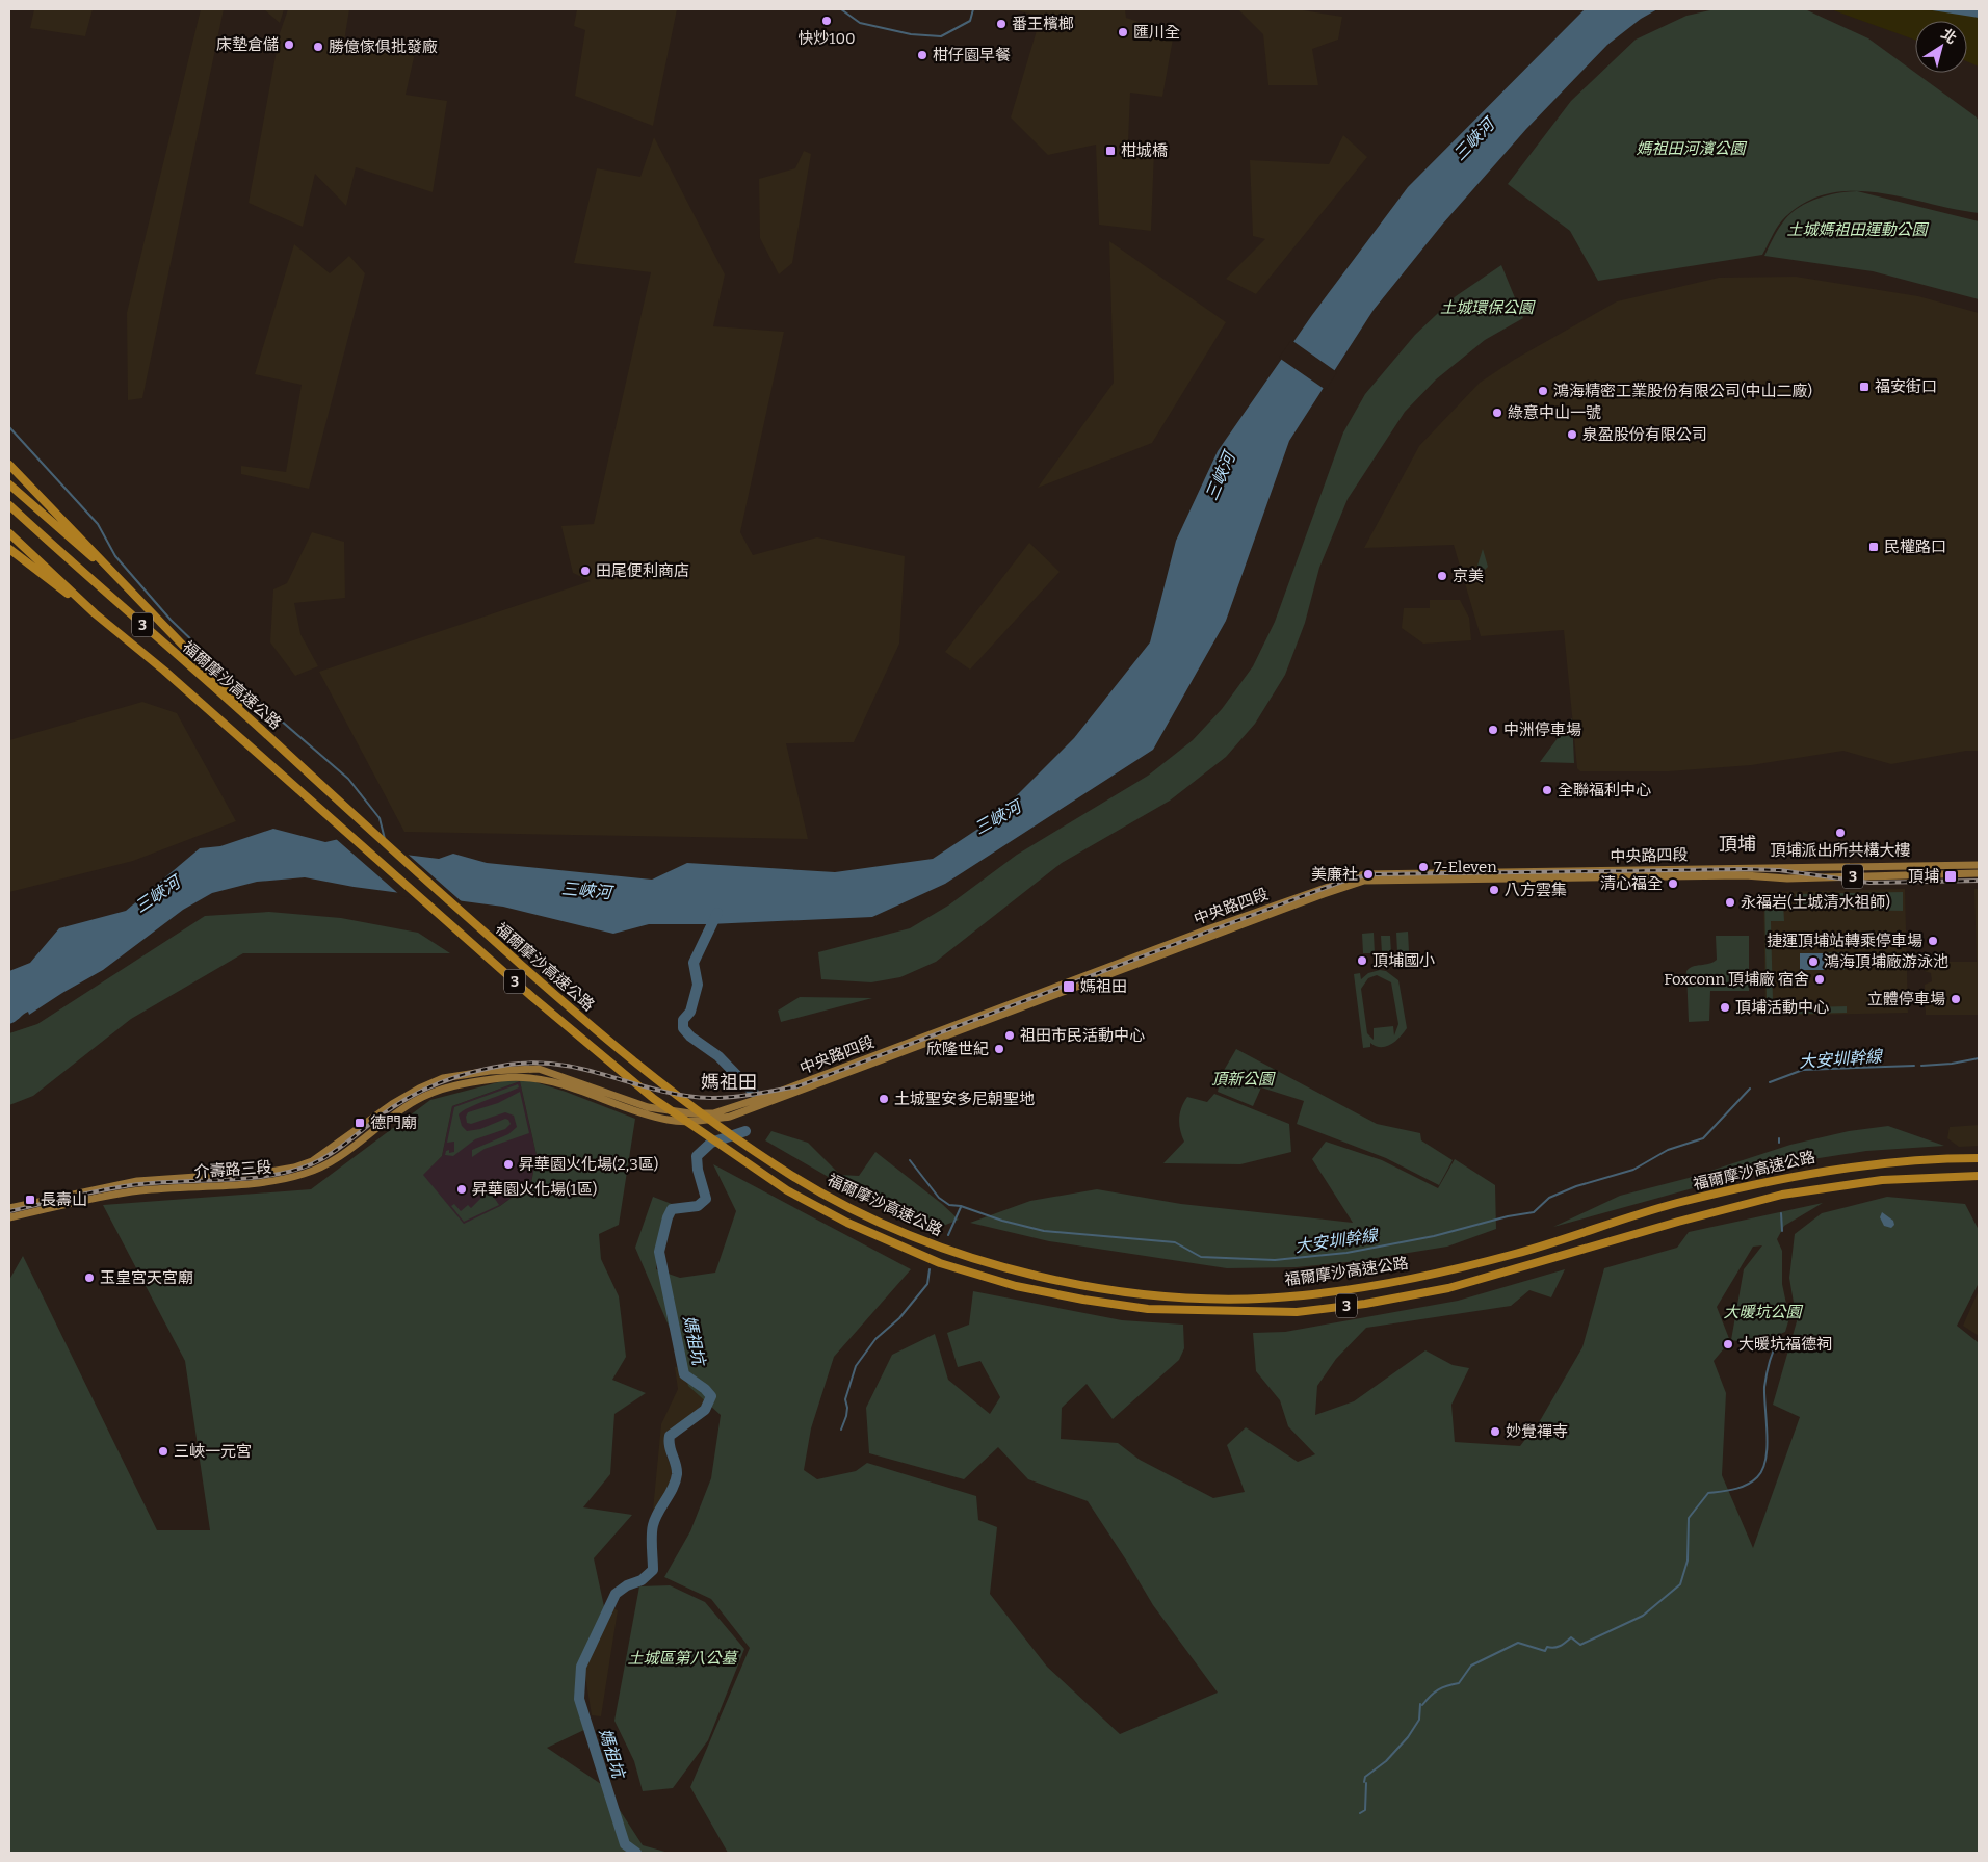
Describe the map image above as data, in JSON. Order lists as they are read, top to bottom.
{
  "streets": {
    "highway": ["3", "福爾摩沙高速公路"],
    "main road": ["中央路四段", "介壽路三段"]
  },
  "crossings": [
    ["中央路四段", "介壽路三段"]
  ],
  "districts": ["頂埔", "媽祖田"],
  "water": ["三峽河", "大安圳幹線", "媽祖坑"],
  "parks": [
    "媽祖田河濱公園",
    "土城媽祖田運動公園",
    "土城環保公園",
    "頂新公園",
    "大暖坑公園",
    "土城區第八公墓"
  ],
  "places": {
    "other": [
      "快炒100",
      "番王檳榔",
      "匯川全",
      "床墊倉儲",
      "勝億傢俱批發廠",
      "柑仔園早餐",
      "鴻海精密工業股份有限公司(中山二廠)",
      "綠意中山一號",
      "泉盈股份有限公司",
      "田尾便利商店",
      "京美",
      "中洲停車場",
      "全聯福利中心",
      "頂埔派出所共構大樓",
      "7-Eleven",
      "美廉社",
      "清心福全",
      "八方雲集",
      "永福岩(土城清水祖師)",
      "捷運頂埔站轉乘停車場",
      "頂埔國小",
      "鴻海頂埔廠游泳池",
      "Foxconn 頂埔廠 宿舍",
      "立體停車場",
      "頂埔活動中心",
      "祖田市民活動中心",
      "欣隆世紀",
      "土城聖安多尼朝聖地",
      "昇華園火化場(2,3區)",
      "昇華園火化場(1區)",
      "玉皇宮天宮廟",
      "大暖坑福德祠",
      "妙覺禪寺",
      "三峽一元宮"
    ],
    "transit": [
      "柑城橋",
      "福安街口",
      "民權路口",
      "頂埔",
      "媽祖田",
      "德門廟",
      "長壽山"
    ]
  },
  "north": "top right"
}
